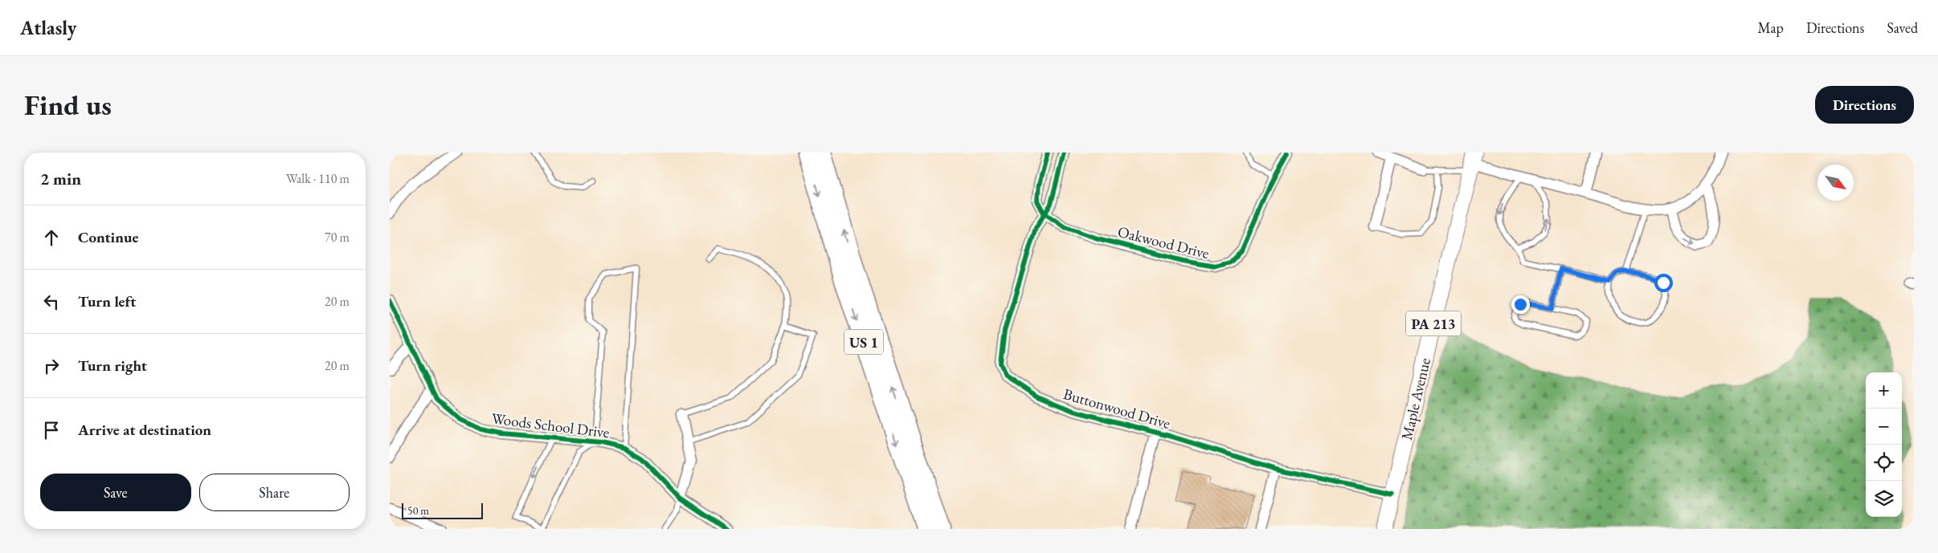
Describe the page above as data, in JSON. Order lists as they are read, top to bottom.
{
  "streets": {
    "highway": ["US 1"],
    "main road": ["PA 213", "Maple Avenue"],
    "street": ["Oakwood Drive", "Buttonwood Drive", "Woods School Drive"]
  },
  "crossings": [
    ["Oakwood Drive", "Buttonwood Drive"],
    ["Maple Avenue", "Buttonwood Drive"]
  ],
  "scale_bar": "50 m",
  "north": "bottom right",
  "page": {
    "header": "Atlasly",
    "nav": ["Map", "Directions", "Saved"],
    "buttons": [
      "Directions",
      ["Save", "Share"]
    ],
    "title": "Find us",
    "heading": ["2 min", "Walk · 110 m"],
    "list": [
      ["Continue", "70 m"],
      ["Turn left", "20 m"],
      ["Turn right", "20 m"],
      "Arrive at destination"
    ],
    "map_buttons": ["+", "−"],
    "scale": "50 m"
  }
}
